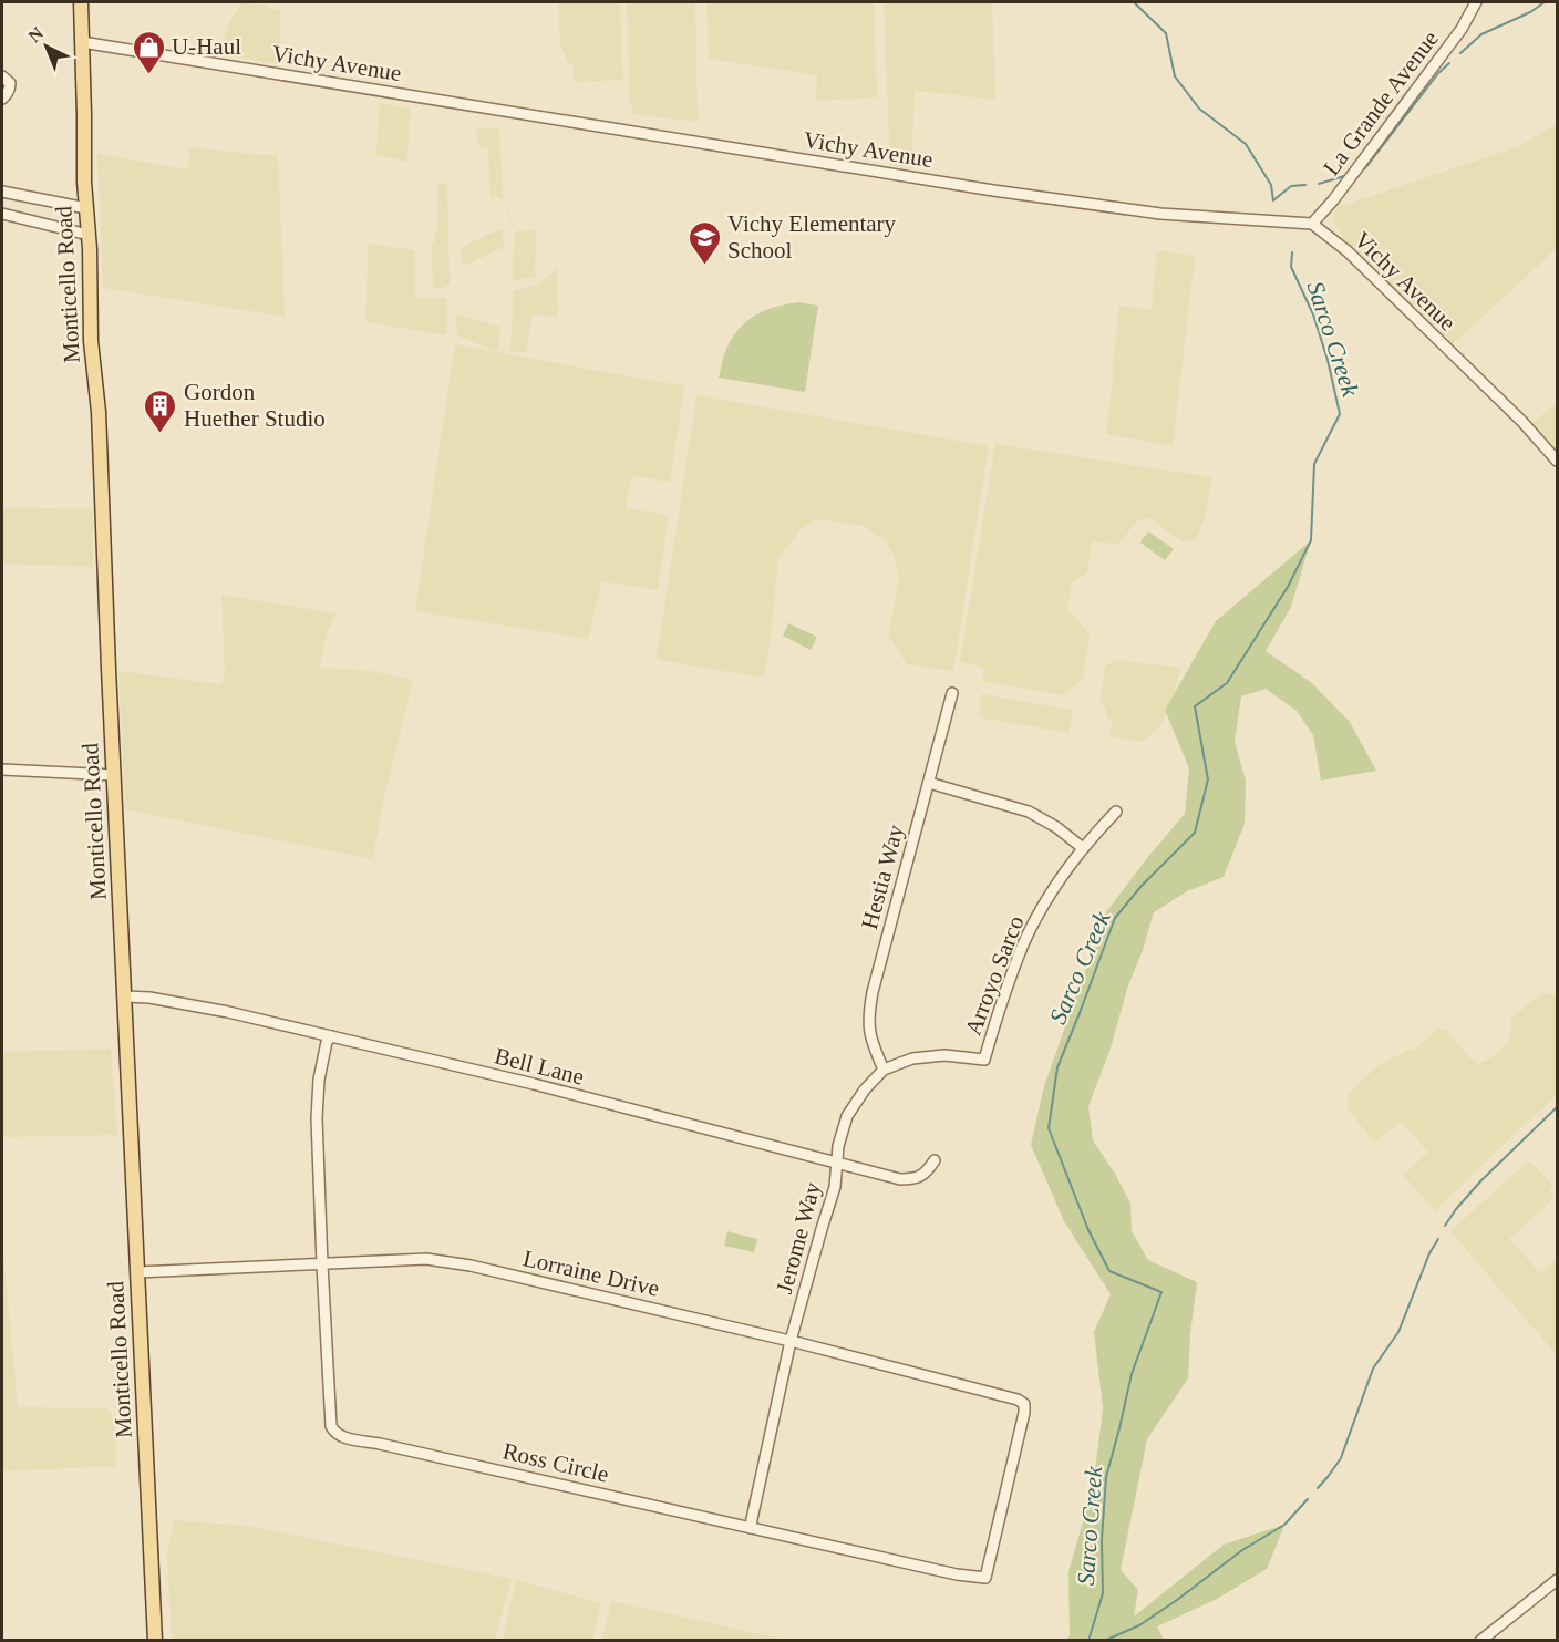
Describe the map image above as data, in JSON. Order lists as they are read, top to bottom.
{
  "streets": {
    "main road": ["Monticello Road"],
    "street": [
      "Vichy Avenue",
      "La Grande Avenue",
      "Hestia Way",
      "Arroyo Sarco",
      "Bell Lane",
      "Jerome Way",
      "Lorraine Drive",
      "Ross Circle"
    ]
  },
  "crossings": [
    ["Vichy Avenue", "La Grande Avenue"],
    ["Vichy Avenue", "Monticello Road"],
    ["Monticello Road", "Bell Lane"],
    ["Monticello Road", "Lorraine Drive"],
    ["Hestia Way", "Jerome Way"],
    ["Arroyo Sarco", "Jerome Way"],
    ["Bell Lane", "Jerome Way"],
    ["Bell Lane", "Ross Circle"],
    ["Jerome Way", "Lorraine Drive"],
    ["Jerome Way", "Ross Circle"],
    ["Lorraine Drive", "Ross Circle"]
  ],
  "water": ["Sarco Creek"],
  "places": {
    "shop": ["U-Haul"],
    "school or university": ["Vichy Elementary School"],
    "building": ["Gordon Huether Studio"]
  },
  "north": "top left"
}
